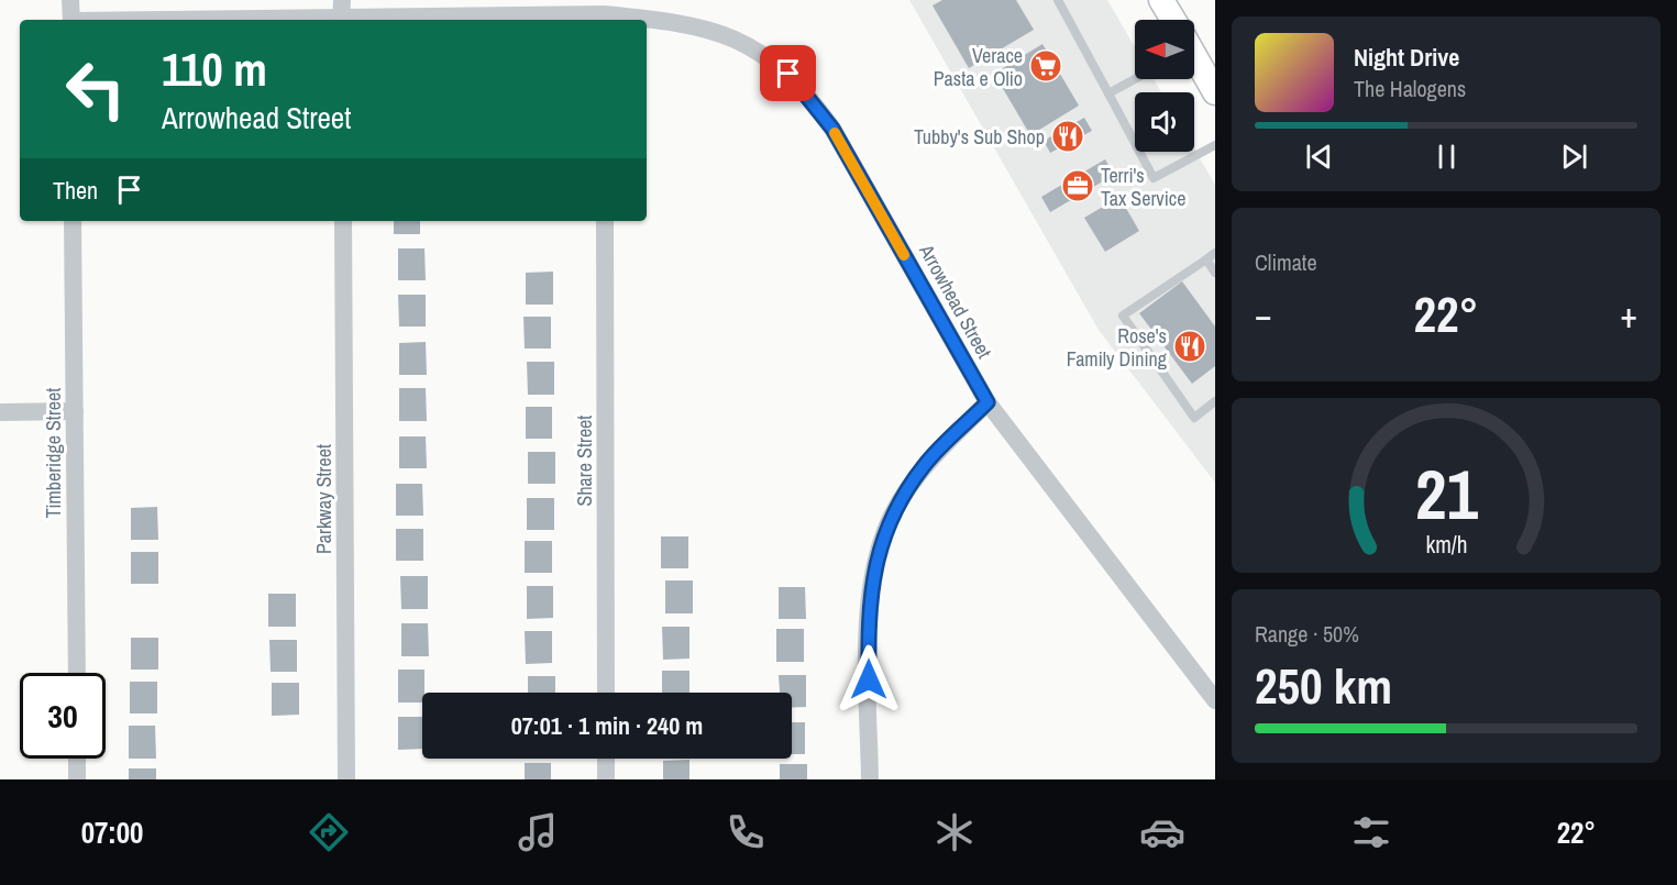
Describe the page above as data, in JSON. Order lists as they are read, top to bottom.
{
  "streets": {
    "street": [
      "Arrowhead Street",
      "Timberidge Street",
      "Share Street",
      "Parkway Street"
    ]
  },
  "places": {
    "supermarket": ["Verace Pasta e Olio"],
    "restaurant": ["Tubby's Sub Shop", "Rose's Family Dining"],
    "office": ["Terri's Tax Service"]
  },
  "north": "left",
  "page": {
    "turn": ["110 m", "Arrowhead Street"],
    "song": ["Night Drive", "The Halogens"],
    "then": "Then",
    "tile": [
      "Climate",
      ["Range · 50%", "250 km"]
    ],
    "heat": ["−", "22°", "+"],
    "limit": "30",
    "trip": "07:01 · 1 min · 240 m",
    "tabs": ["07:00", "22°"],
    "gauge": ["21", "km/h"]
  }
}
